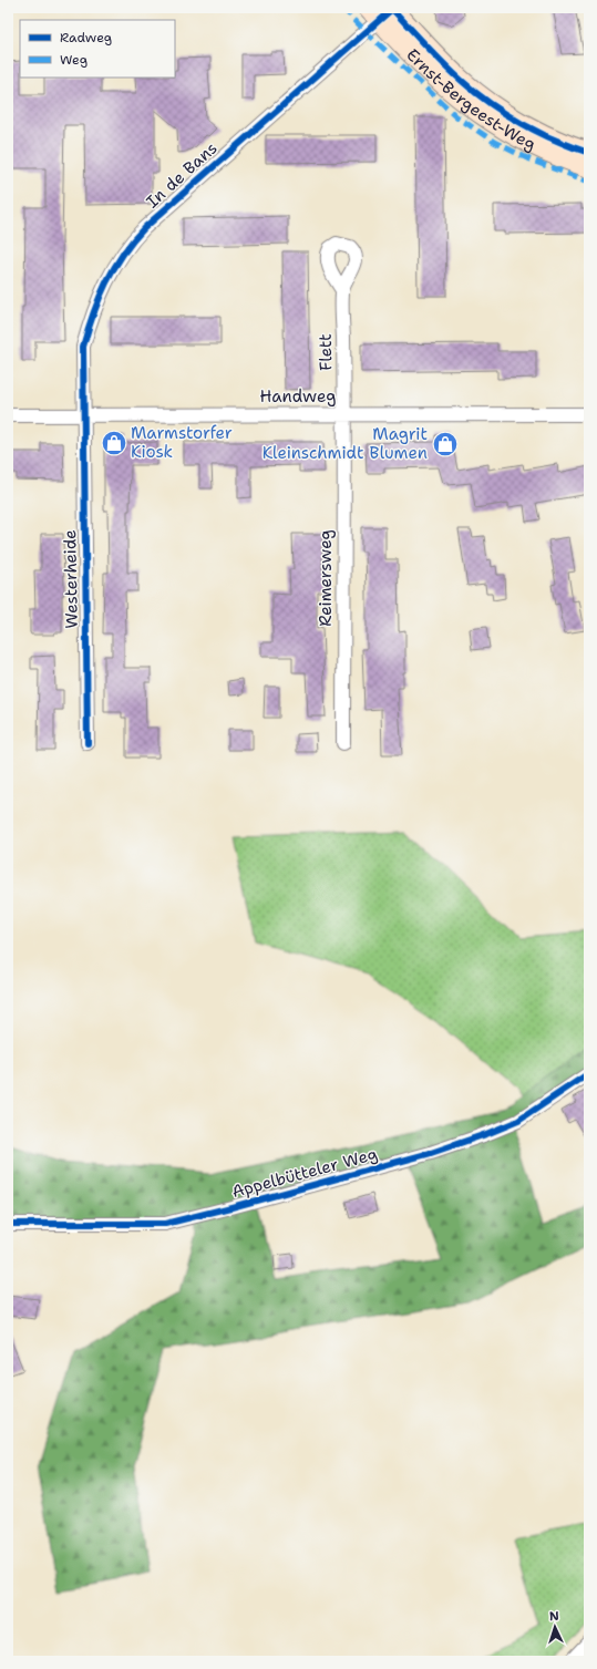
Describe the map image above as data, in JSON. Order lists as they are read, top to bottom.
{
  "streets": {
    "street": [
      "Ernst-Bergeest-Weg",
      "In de Bans",
      "Flett",
      "Handweg",
      "Reimersweg",
      "Westerheide",
      "Appelbütteler Weg"
    ]
  },
  "crossings": [
    ["Ernst-Bergeest-Weg", "In de Bans"],
    ["In de Bans", "Handweg"],
    ["In de Bans", "Westerheide"],
    ["Flett", "Handweg"],
    ["Flett", "Reimersweg"],
    ["Handweg", "Reimersweg"],
    ["Handweg", "Westerheide"]
  ],
  "places": {
    "shop": ["Marmstorfer Kiosk", "Magrit Kleinschmidt Blumen"]
  },
  "legend": ["Radweg", "Weg"],
  "north": "top"
}
